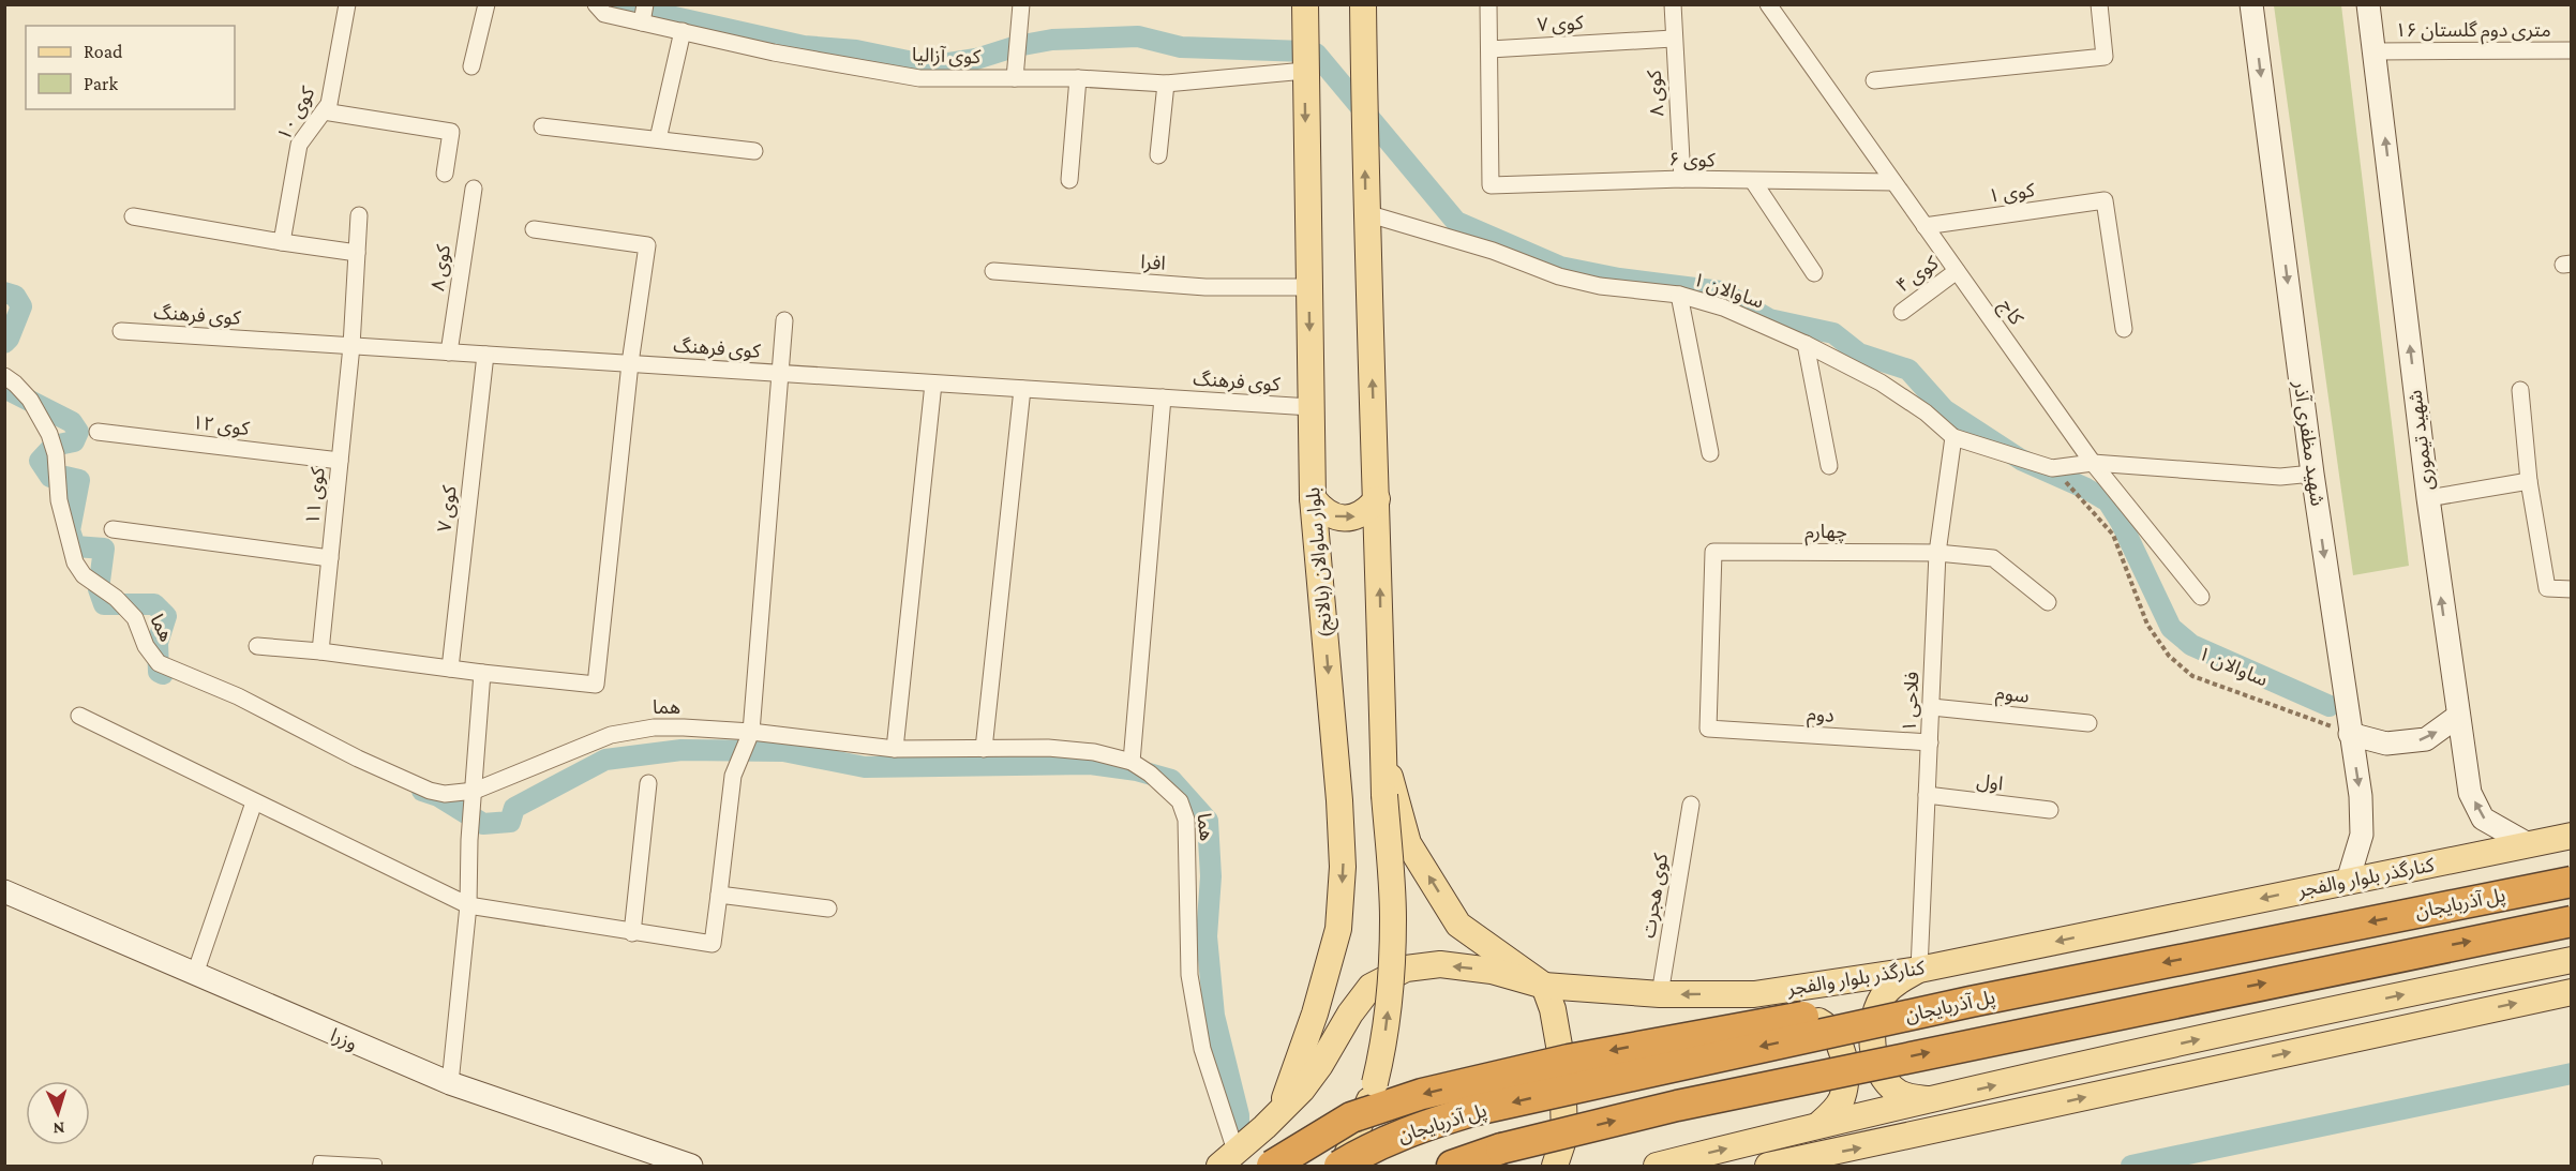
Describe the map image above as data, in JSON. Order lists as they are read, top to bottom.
{
  "streets": {
    "highway": ["پل آذربایجان"],
    "main road": [
      "شهید تیموری",
      "شهید مظفری آذر",
      "بلوار ساوالان (بالانج)",
      "کنارگذر بلوار والفجر",
      "وزرا"
    ],
    "street": [
      "کوی ۷",
      "۱۶ متری دوم گلستان",
      "کوی آزالیا",
      "کوی ۸",
      "کوی ۱۰",
      "کوی ۶",
      "کوی ۱",
      "افرا",
      "کوی ۴",
      "ساوالان ۱",
      "کاج",
      "کوی فرهنگ",
      "کوی ۱۲",
      "کوی ۱۱",
      "چهارم",
      "هما",
      "سوم",
      "فلاحی ۱",
      "دوم",
      "اول",
      "کوی هجرت"
    ]
  },
  "crossings": [
    ["کوی ۷", "کوی ۸"],
    ["کوی ۷", "کوی ۶"],
    ["کوی ۷", "کوی فرهنگ"],
    ["۱۶ متری دوم گلستان", "شهید تیموری"],
    ["کوی آزالیا", "بلوار ساوالان (بالانج)"],
    ["کوی ۸", "کوی ۶"],
    ["کوی ۸", "کوی فرهنگ"],
    ["کوی ۶", "کاج"],
    ["کوی ۱", "کاج"],
    ["افرا", "بلوار ساوالان (بالانج)"],
    ["کوی ۴", "کاج"],
    ["ساوالان ۱", "کاج"],
    ["ساوالان ۱", "شهید مظفری آذر"],
    ["ساوالان ۱", "فلاحی ۱"],
    ["کوی فرهنگ", "کوی ۱۱"],
    ["کوی فرهنگ", "بلوار ساوالان (بالانج)"],
    ["کوی ۱۲", "کوی ۱۱"],
    ["شهید تیموری", "کنارگذر بلوار والفجر"],
    ["شهید مظفری آذر", "کنارگذر بلوار والفجر"],
    ["چهارم", "فلاحی ۱"],
    ["چهارم", "دوم"],
    ["بلوار ساوالان (بالانج)", "کنارگذر بلوار والفجر"],
    ["هما", "کنارگذر بلوار والفجر"],
    ["سوم", "فلاحی ۱"],
    ["فلاحی ۱", "دوم"],
    ["فلاحی ۱", "اول"],
    ["فلاحی ۱", "کنارگذر بلوار والفجر"],
    ["کنارگذر بلوار والفجر", "کوی هجرت"]
  ],
  "one_way": ["شهید تیموری", "شهید مظفری آذر"],
  "legend": ["Road", "Park"],
  "north": "bottom"
}
